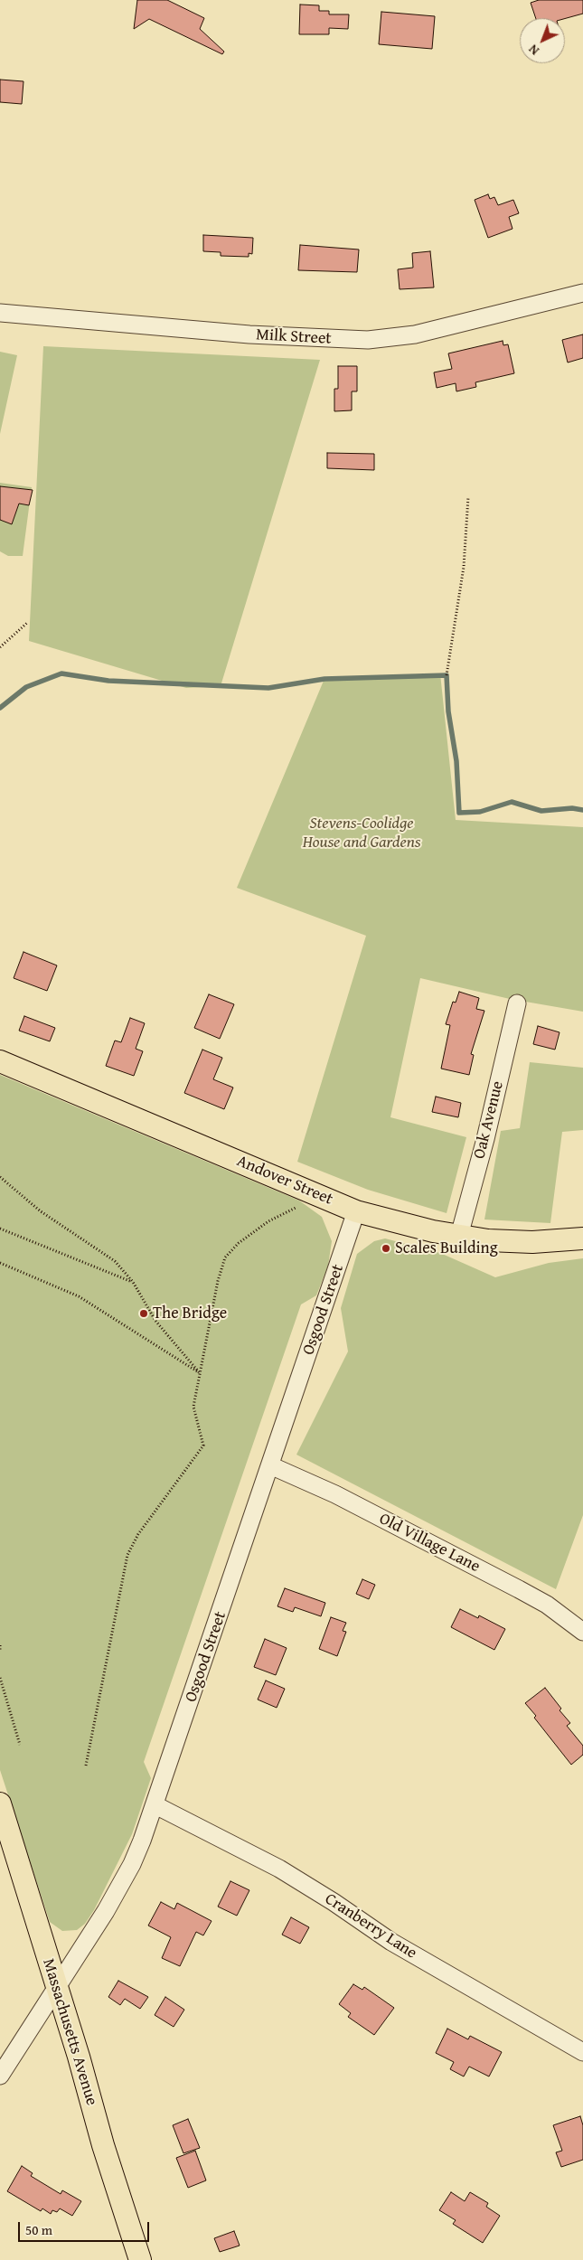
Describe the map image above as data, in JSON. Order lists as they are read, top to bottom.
{
  "streets": {
    "main road": ["Andover Street", "Massachusetts Avenue"],
    "street": [
      "Milk Street",
      "Oak Avenue",
      "Osgood Street",
      "Old Village Lane",
      "Cranberry Lane"
    ]
  },
  "crossings": [
    ["Oak Avenue", "Andover Street"],
    ["Andover Street", "Osgood Street"],
    ["Osgood Street", "Old Village Lane"],
    ["Osgood Street", "Cranberry Lane"],
    ["Osgood Street", "Massachusetts Avenue"]
  ],
  "parks": ["Stevens-Coolidge House and Gardens"],
  "places": ["Scales Building", "The Bridge"],
  "scale_bar": "50 m",
  "north": "bottom left"
}
